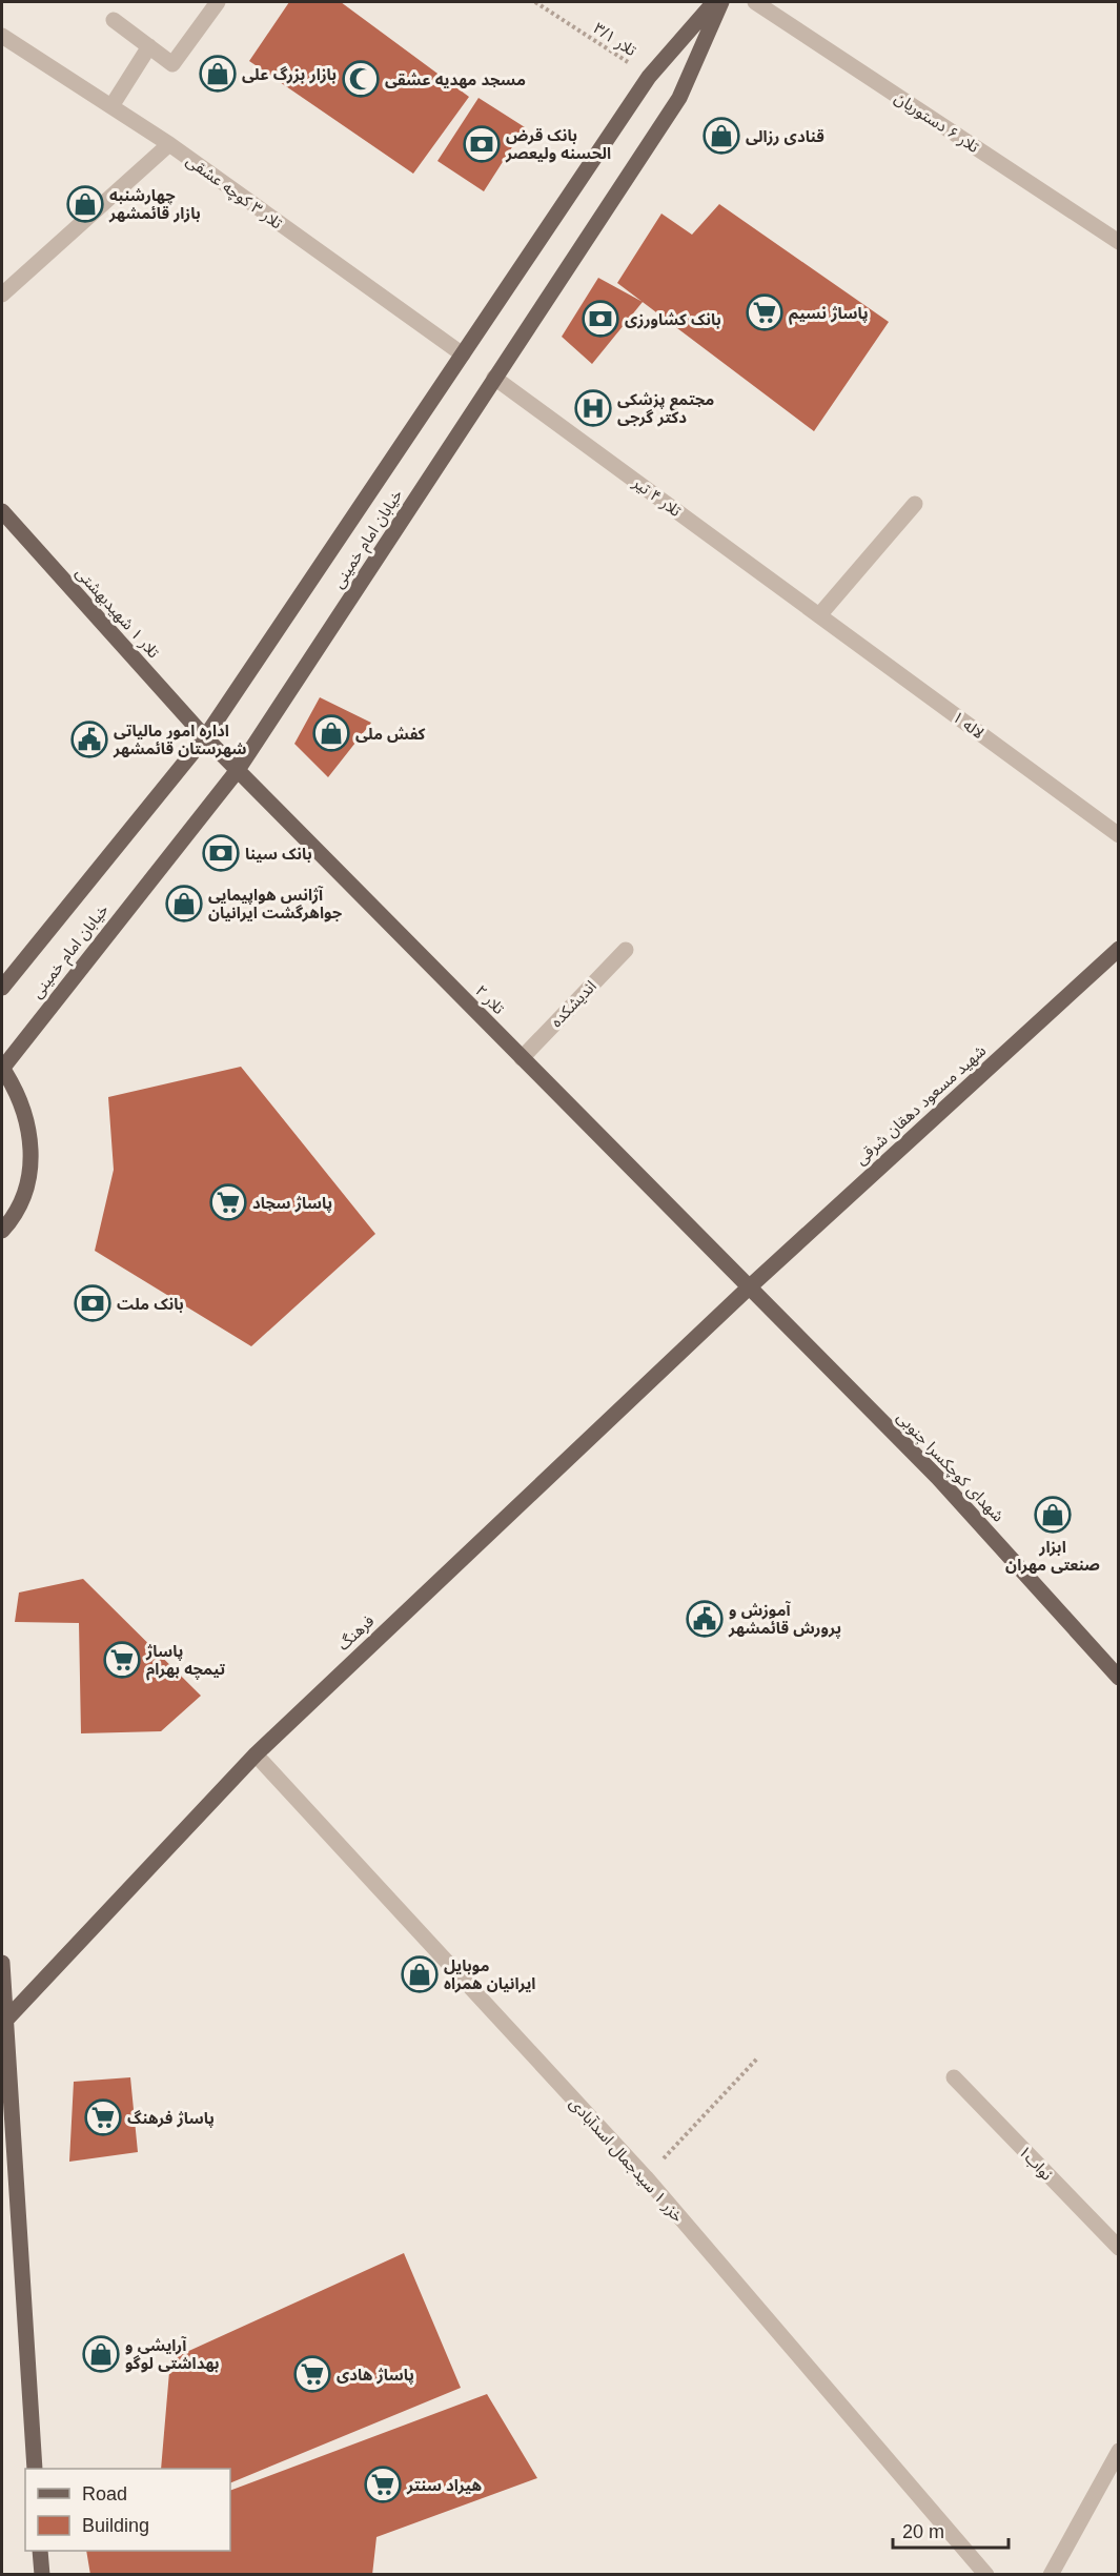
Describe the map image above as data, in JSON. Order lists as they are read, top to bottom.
{
  "streets": {
    "main road": [
      "خیابان امام خمینی",
      "تلار ۱ شهیدبهشتی",
      "تلار ۲",
      "شهید مسعود دهقان شرقی",
      "شهدای کوچکسرا جنوبی",
      "فرهنگ"
    ],
    "street": [
      "تلار ۶ دستوریان",
      "تلار ۳ کوچه عشقی",
      "تلار ۴ تیر",
      "لاله ۱",
      "اندیشکده",
      "خزر ۱ سیدجمال اسدآبادی",
      "نواب۱"
    ],
    "path": ["تلار ۳/۱"]
  },
  "crossings": [
    ["تلار ۳/۱", "خیابان امام خمینی"],
    ["تلار ۳ کوچه عشقی", "خیابان امام خمینی"],
    ["تلار ۴ تیر", "خیابان امام خمینی"],
    ["تلار ۴ تیر", "لاله ۱"],
    ["خیابان امام خمینی", "تلار ۱ شهیدبهشتی"],
    ["خیابان امام خمینی", "تلار ۲"],
    ["تلار ۱ شهیدبهشتی", "تلار ۲"],
    ["تلار ۲", "اندیشکده"],
    ["تلار ۲", "شهید مسعود دهقان شرقی"],
    ["تلار ۲", "شهدای کوچکسرا جنوبی"],
    ["تلار ۲", "فرهنگ"],
    ["شهید مسعود دهقان شرقی", "شهدای کوچکسرا جنوبی"],
    ["شهید مسعود دهقان شرقی", "فرهنگ"],
    ["شهدای کوچکسرا جنوبی", "فرهنگ"],
    ["فرهنگ", "خزر ۱ سیدجمال اسدآبادی"]
  ],
  "places": {
    "shop": [
      "بازار بزرگ علی",
      "قنادی رزالی",
      "چهارشنبه بازار قائمشهر",
      "کفش ملی",
      "آژانس هواپیمایی جواهرگشت ایرانیان",
      "ابزار صنعتی مهران",
      "موبایل ایرانیان همراه",
      "آرایشی و بهداشتی لوگو"
    ],
    "mosque": ["مسجد مهدیه عشقی"],
    "bank": [
      "بانک قرض الحسنه ولیعصر",
      "بانک کشاورزی",
      "بانک سینا",
      "بانک ملت"
    ],
    "supermarket": [
      "پاساژ نسیم",
      "پاساژ سجاد",
      "پاساژ تیمچه بهرام",
      "پاساژ فرهنگ",
      "پاساژ هادی",
      "هیراد سنتر"
    ],
    "hospital": ["مجتمع پزشکی دکتر گرجی"],
    "public building": ["اداره امور مالیاتی شهرستان قائمشهر", "آموزش و پرورش قائمشهر"]
  },
  "legend": ["Road", "Building"],
  "scale_bar": "20 m"
}
